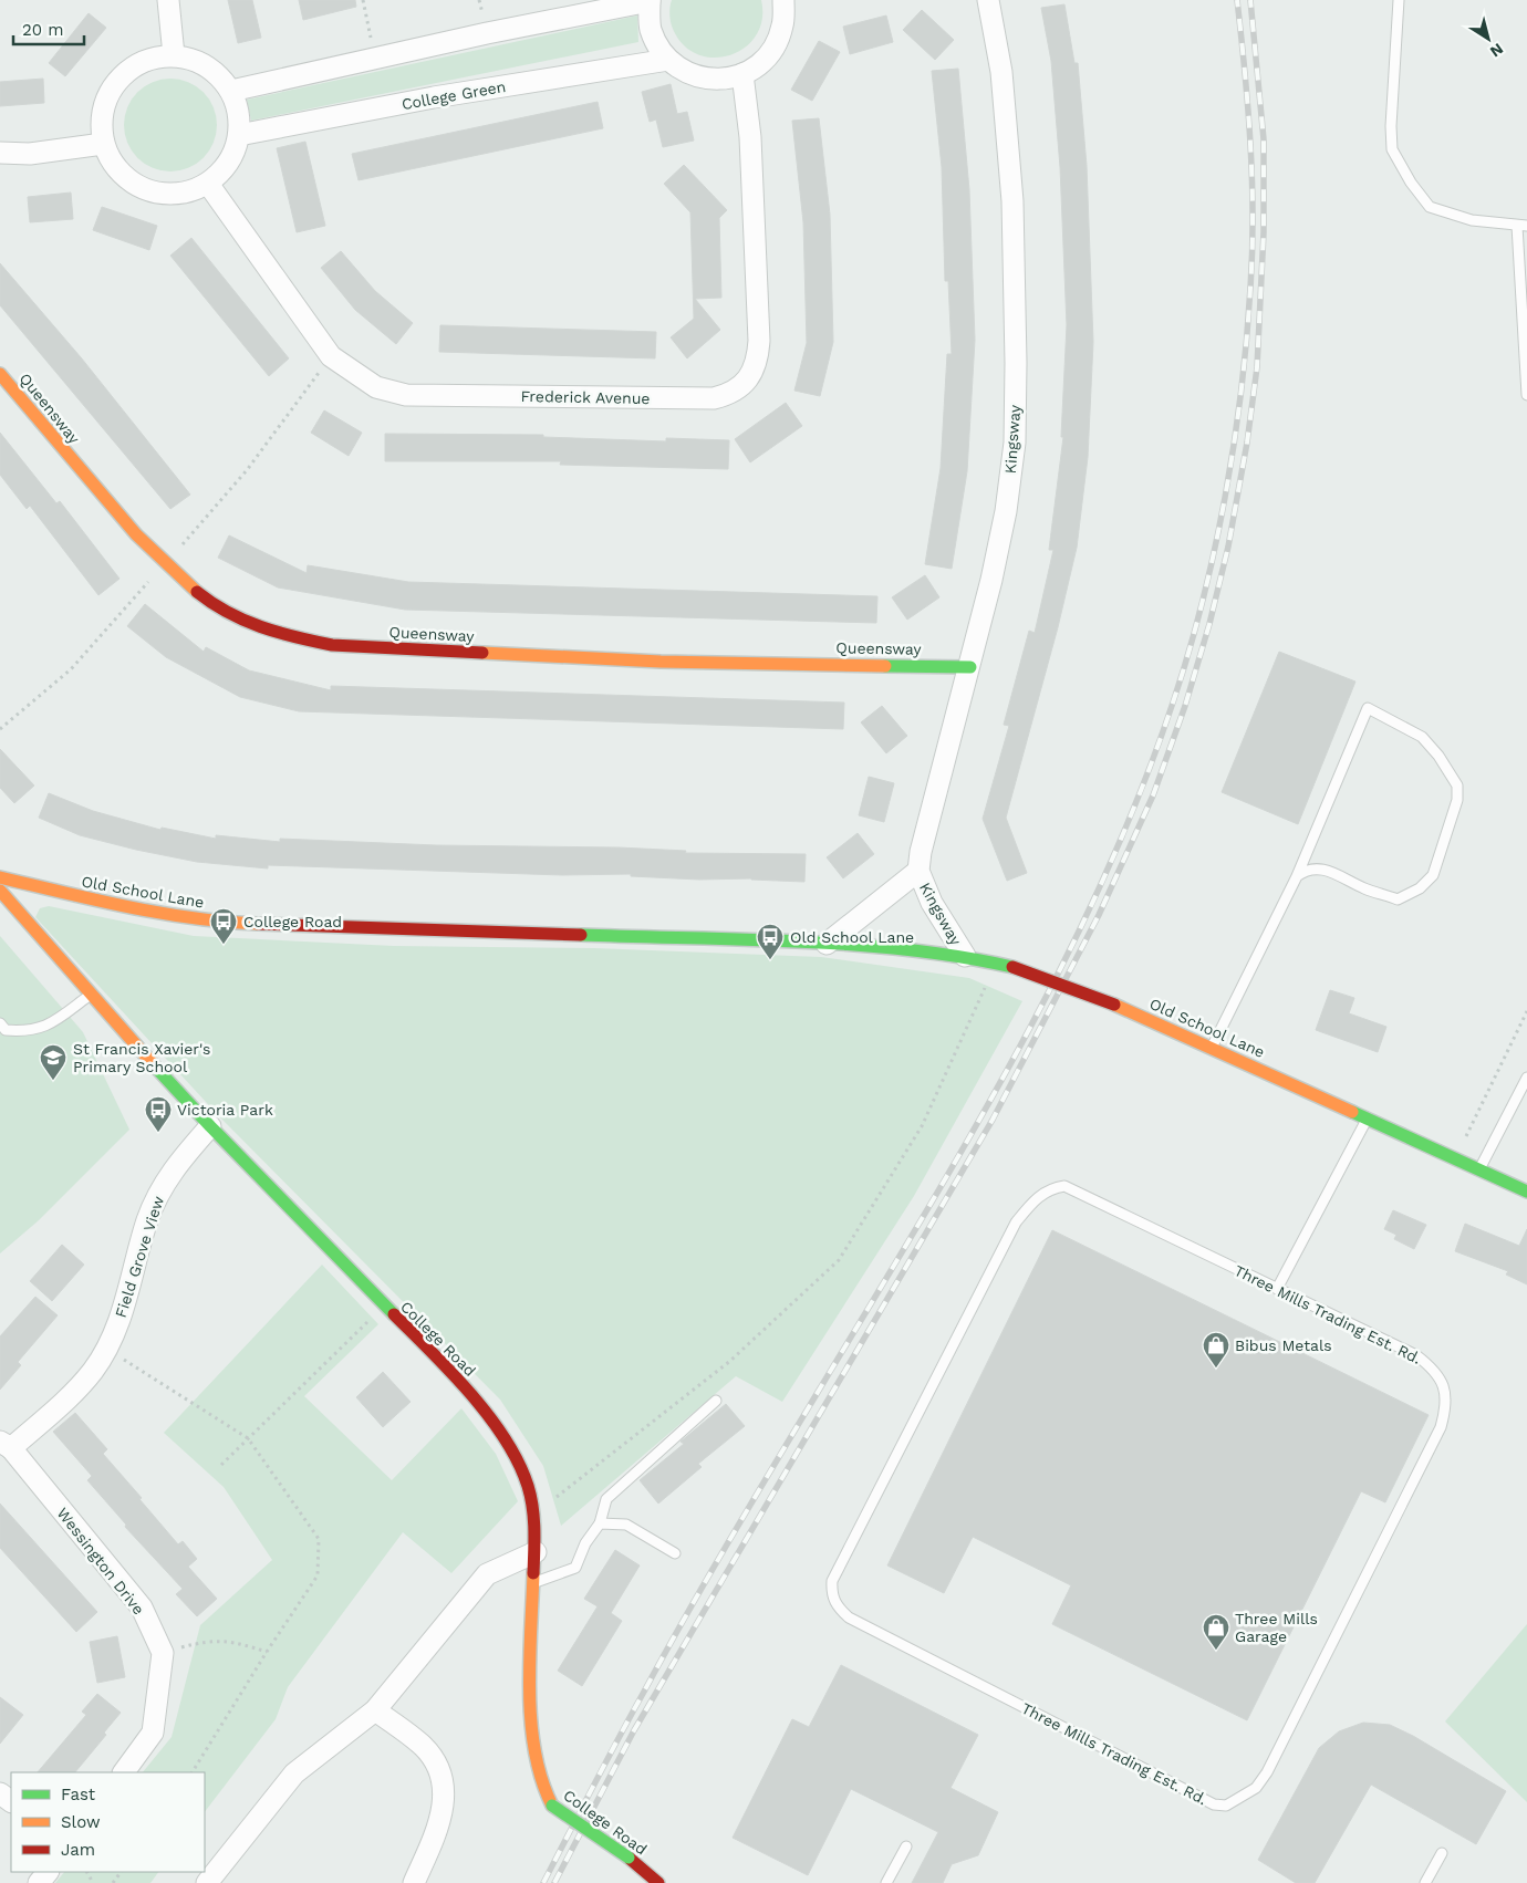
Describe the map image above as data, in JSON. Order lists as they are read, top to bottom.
{
  "streets": {
    "street": [
      "College Green",
      "Frederick Avenue",
      "Queensway",
      "Kingsway",
      "Old School Lane",
      "Field Grove View",
      "College Road",
      "Wessington Drive"
    ],
    "lane": ["Three Mills Trading Est. Rd."]
  },
  "crossings": [
    ["College Green", "Frederick Avenue"],
    ["Queensway", "Kingsway"],
    ["Kingsway", "Old School Lane"],
    ["Field Grove View", "College Road"],
    ["Field Grove View", "Wessington Drive"]
  ],
  "places": {
    "bus stop": ["College Road", "Old School Lane", "Victoria Park"],
    "school or university": ["St Francis Xavier's Primary School"],
    "shop": ["Bibus Metals", "Three Mills Garage"]
  },
  "legend": ["Fast", "Slow", "Jam"],
  "scale_bar": "20 m",
  "north": "bottom right"
}
